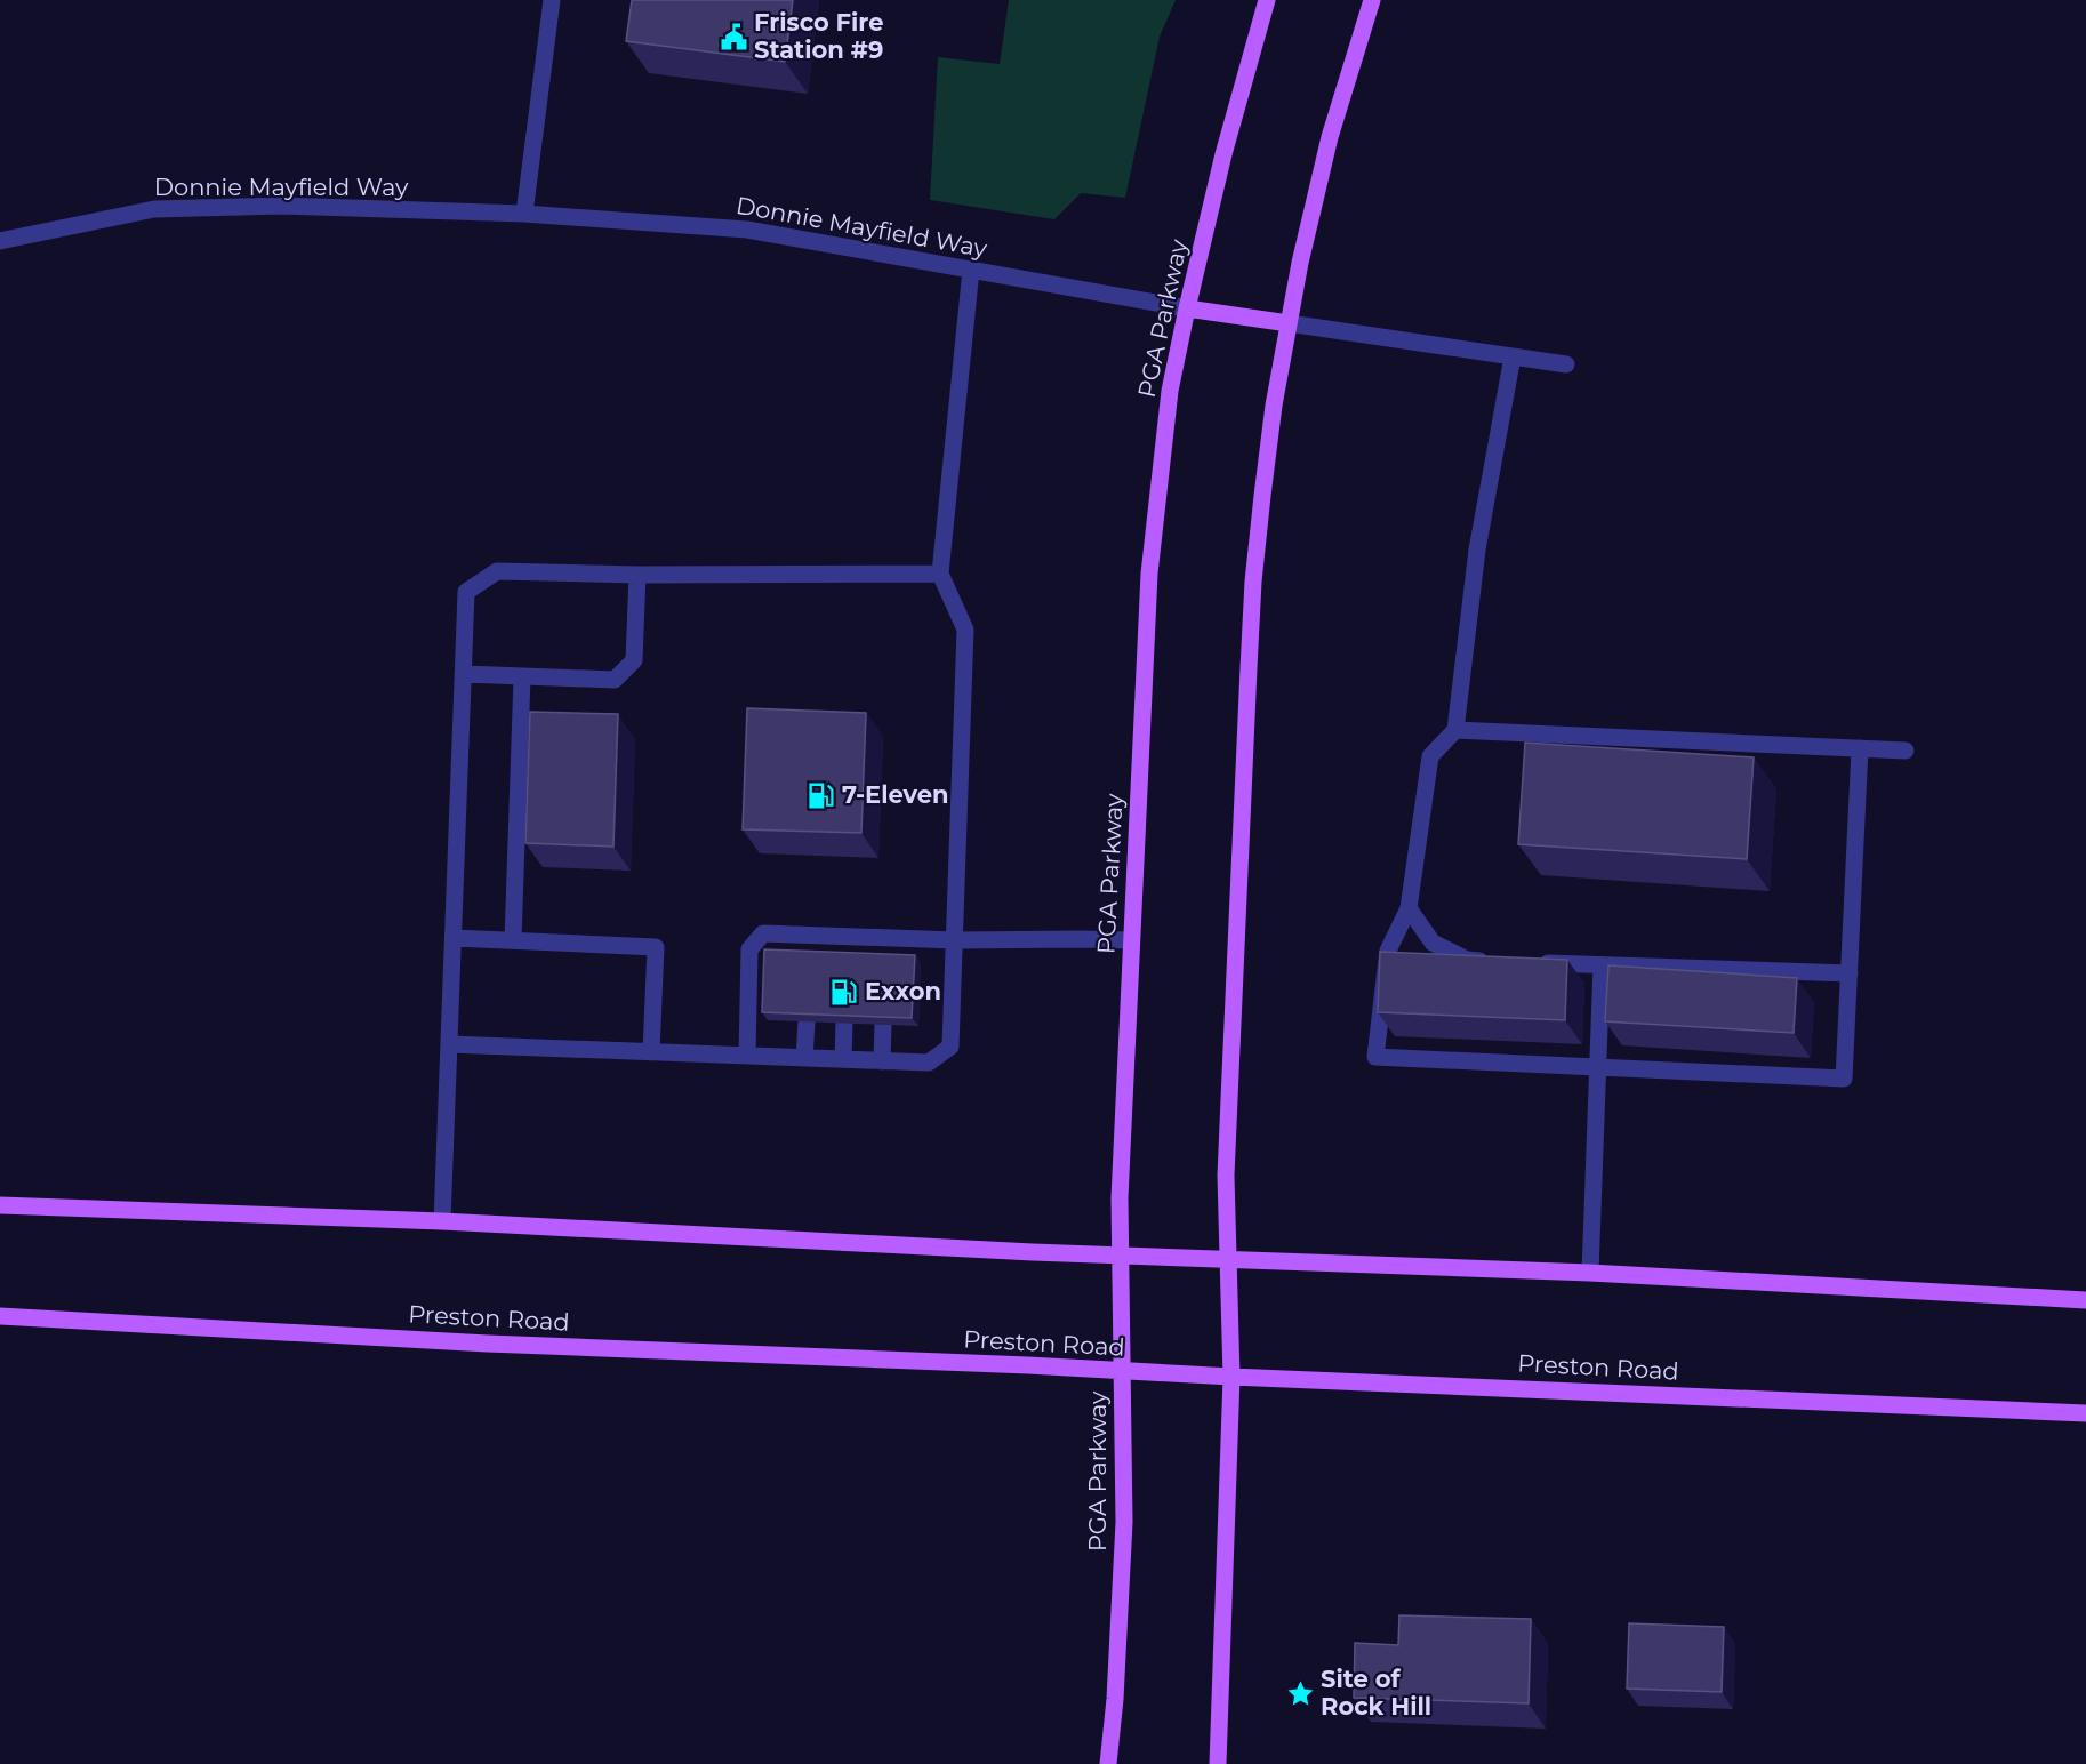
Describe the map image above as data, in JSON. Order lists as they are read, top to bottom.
{
  "streets": {
    "main road": ["PGA Parkway", "Preston Road"],
    "street": ["Donnie Mayfield Way"]
  },
  "crossings": [
    ["Donnie Mayfield Way", "PGA Parkway"],
    ["PGA Parkway", "Preston Road"]
  ],
  "places": {
    "public building": ["Frisco Fire Station #9"],
    "fuel station": ["7-Eleven", "Exxon"],
    "place": ["Site of Rock Hill"]
  }
}
